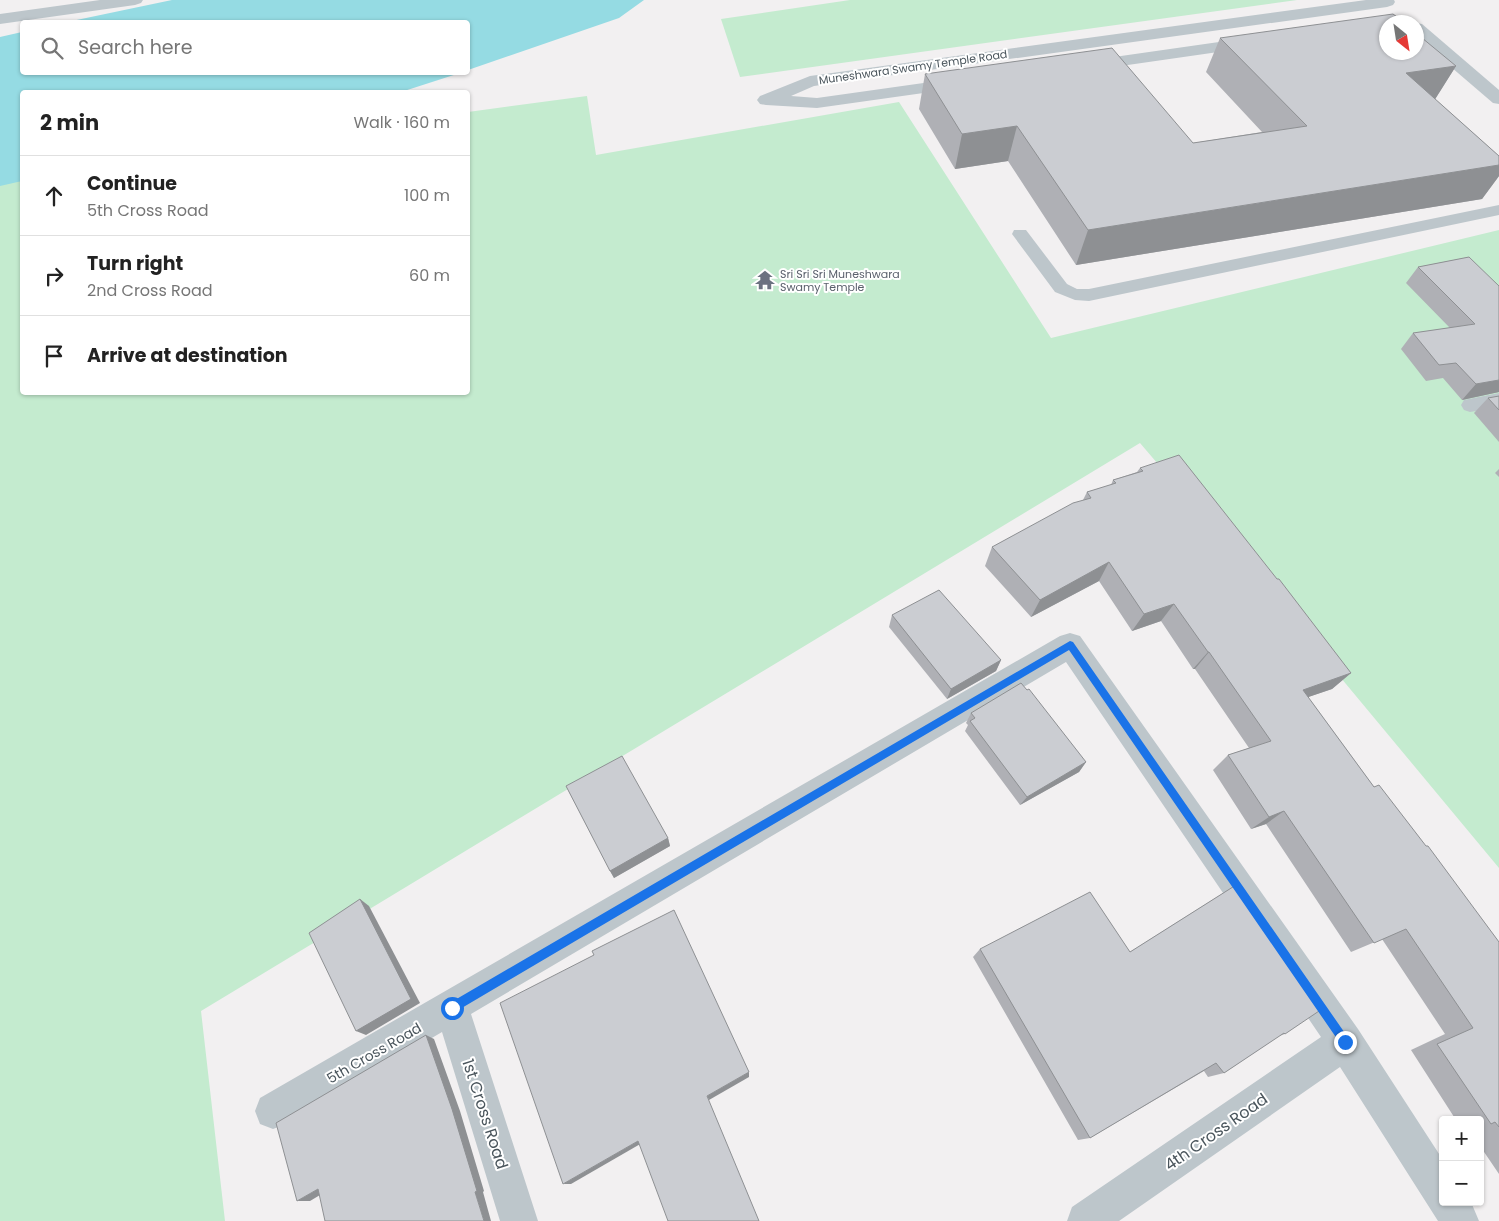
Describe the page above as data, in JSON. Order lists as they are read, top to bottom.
{
  "streets": {
    "street": [
      "Muneshwara Swamy Temple Road",
      "5th Cross Road",
      "1st Cross Road",
      "4th Cross Road"
    ]
  },
  "crossings": [
    ["5th Cross Road", "1st Cross Road"],
    ["5th Cross Road", "4th Cross Road"]
  ],
  "places": {
    "temple": ["Sri Sri Sri Muneshwara Swamy Temple"]
  },
  "north": "bottom right",
  "page": {
    "search": "Search here",
    "heading": ["2 min", "Walk · 160 m"],
    "list": [
      ["Continue", "5th Cross Road", "100 m"],
      ["Turn right", "2nd Cross Road", "60 m"],
      "Arrive at destination"
    ],
    "map_buttons": ["+", "−"]
  }
}
